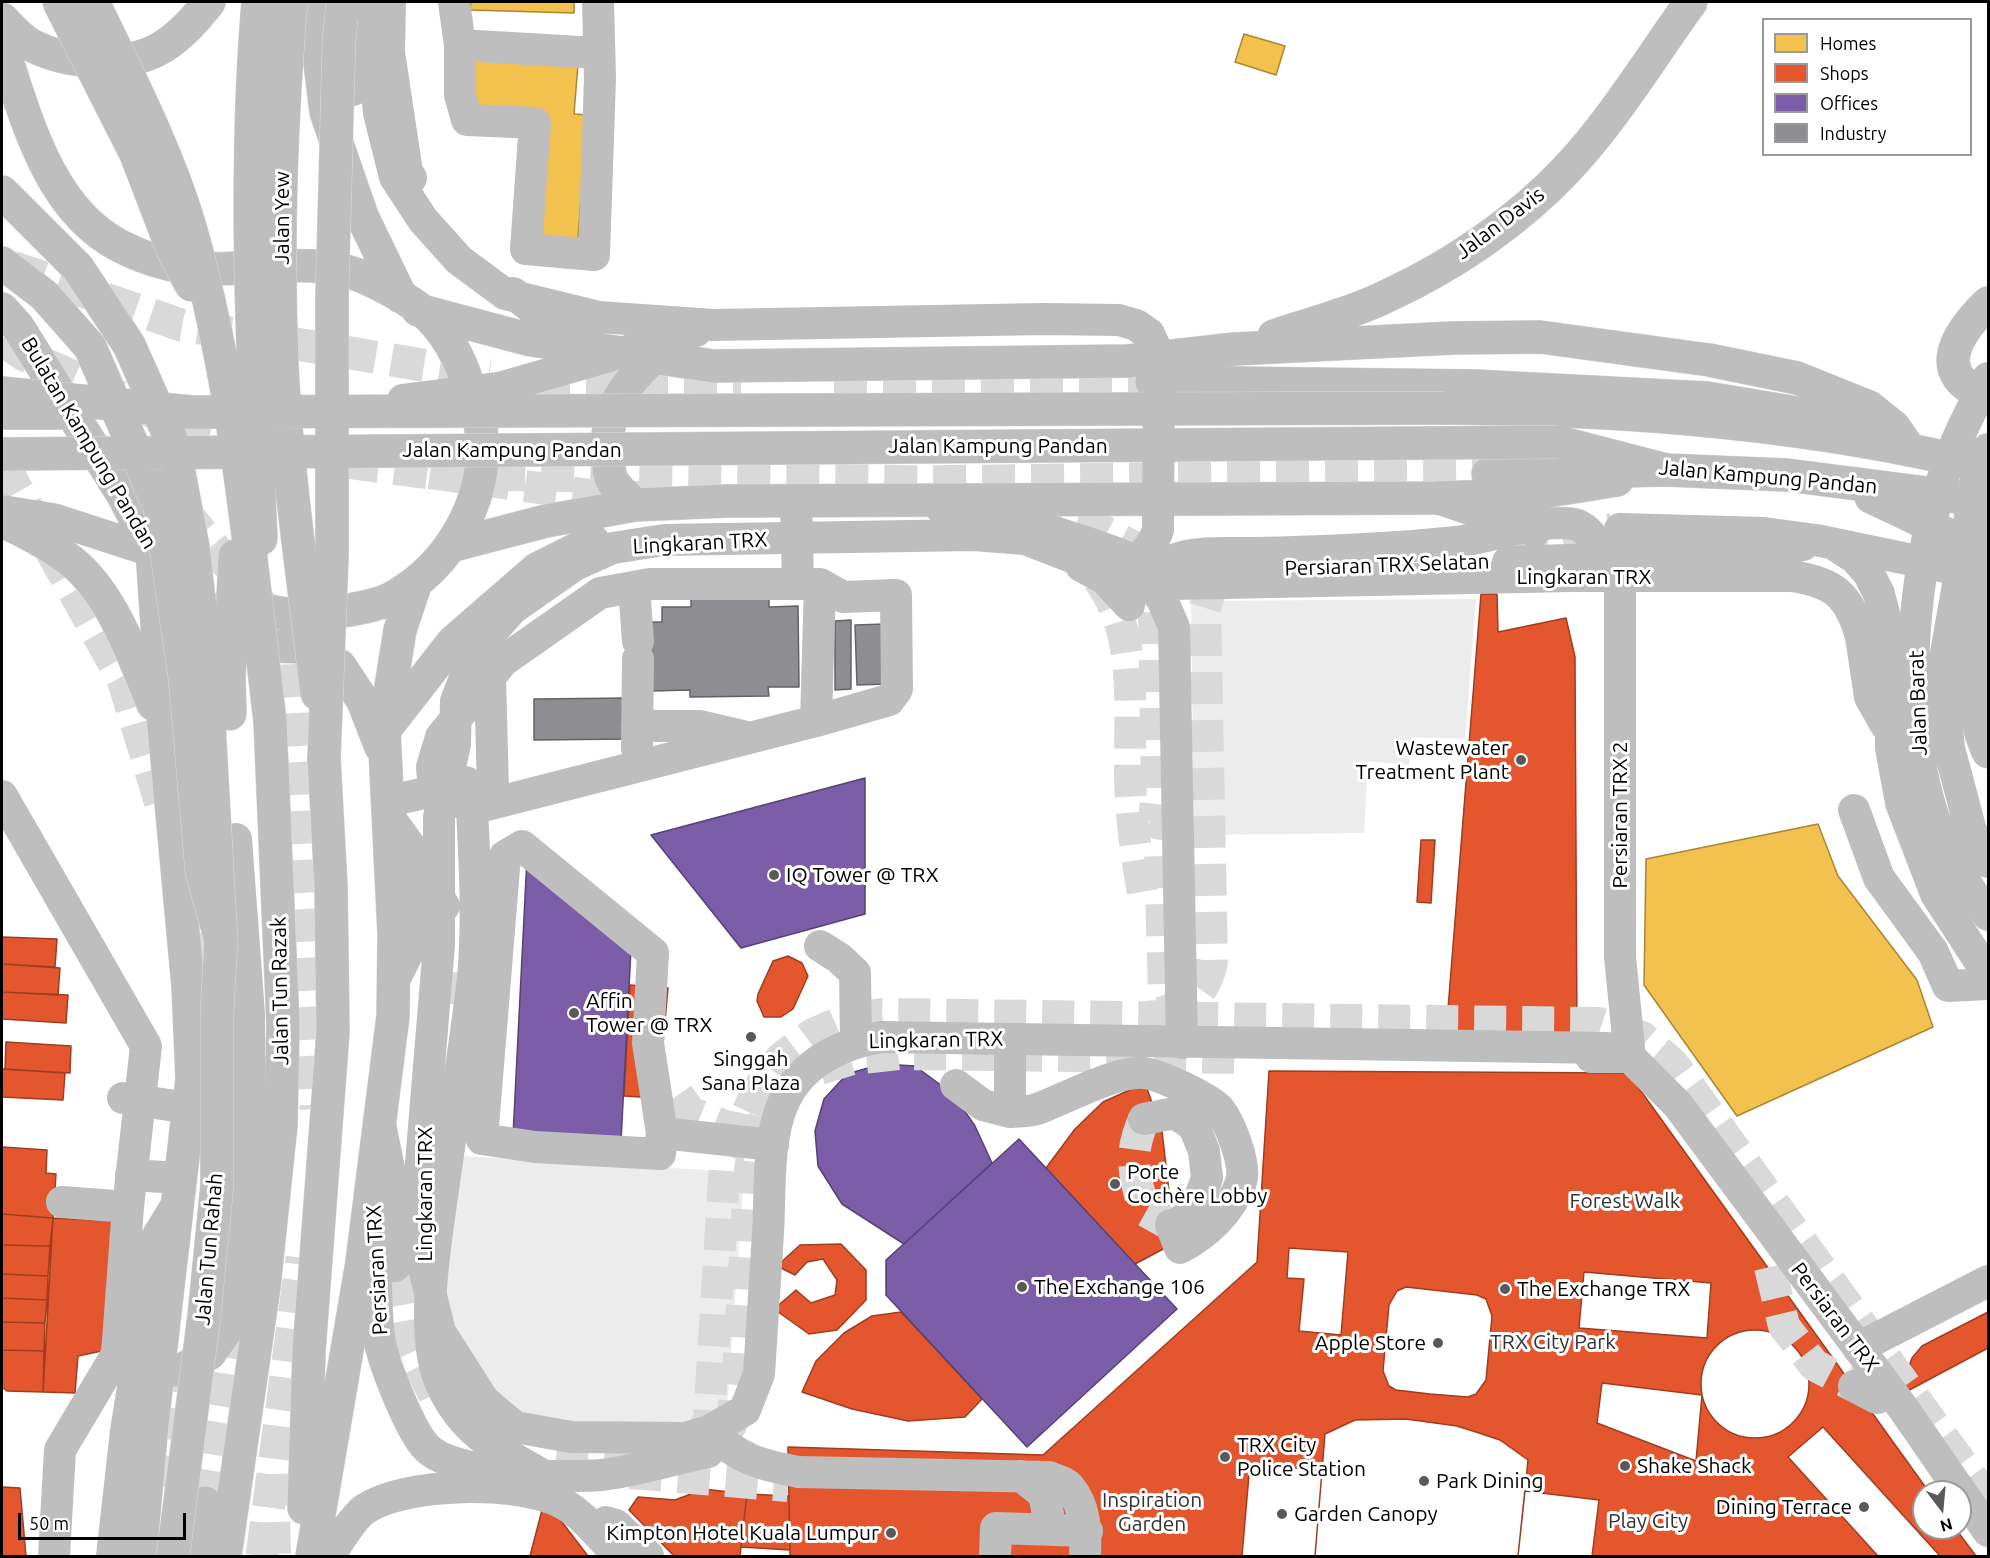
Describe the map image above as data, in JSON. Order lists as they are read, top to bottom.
{
  "streets": {
    "main road": [
      "Jalan Yew",
      "Jalan Davis",
      "Bulatan Kampung Pandan",
      "Jalan Kampung Pandan",
      "Jalan Tun Razak",
      "Jalan Tun Rahah"
    ],
    "street": [
      "Lingkaran TRX",
      "Persiaran TRX Selatan",
      "Jalan Barat",
      "Persiaran TRX 2",
      "Persiaran TRX"
    ]
  },
  "crossings": [
    ["Jalan Yew", "Jalan Kampung Pandan"],
    ["Jalan Yew", "Jalan Tun Razak"],
    ["Jalan Kampung Pandan", "Jalan Barat"],
    ["Lingkaran TRX", "Persiaran TRX Selatan"],
    ["Lingkaran TRX", "Persiaran TRX 2"],
    ["Lingkaran TRX", "Persiaran TRX"],
    ["Persiaran TRX Selatan", "Persiaran TRX 2"],
    ["Persiaran TRX 2", "Persiaran TRX"]
  ],
  "parks": [
    "Forest Walk",
    "TRX City Park",
    "Inspiration Garden",
    "Play City"
  ],
  "places": [
    "Wastewater Treatment Plant",
    "IQ Tower @ TRX",
    "Affin Tower @ TRX",
    "Singgah Sana Plaza",
    "Porte Cochère Lobby",
    "The Exchange 106",
    "The Exchange TRX",
    "Apple Store",
    "TRX City Police Station",
    "Shake Shack",
    "Park Dining",
    "Dining Terrace",
    "Garden Canopy",
    "Kimpton Hotel Kuala Lumpur"
  ],
  "legend": [
    "Homes",
    "Shops",
    "Offices",
    "Industry"
  ],
  "scale_bar": "50 m",
  "north": "bottom"
}
